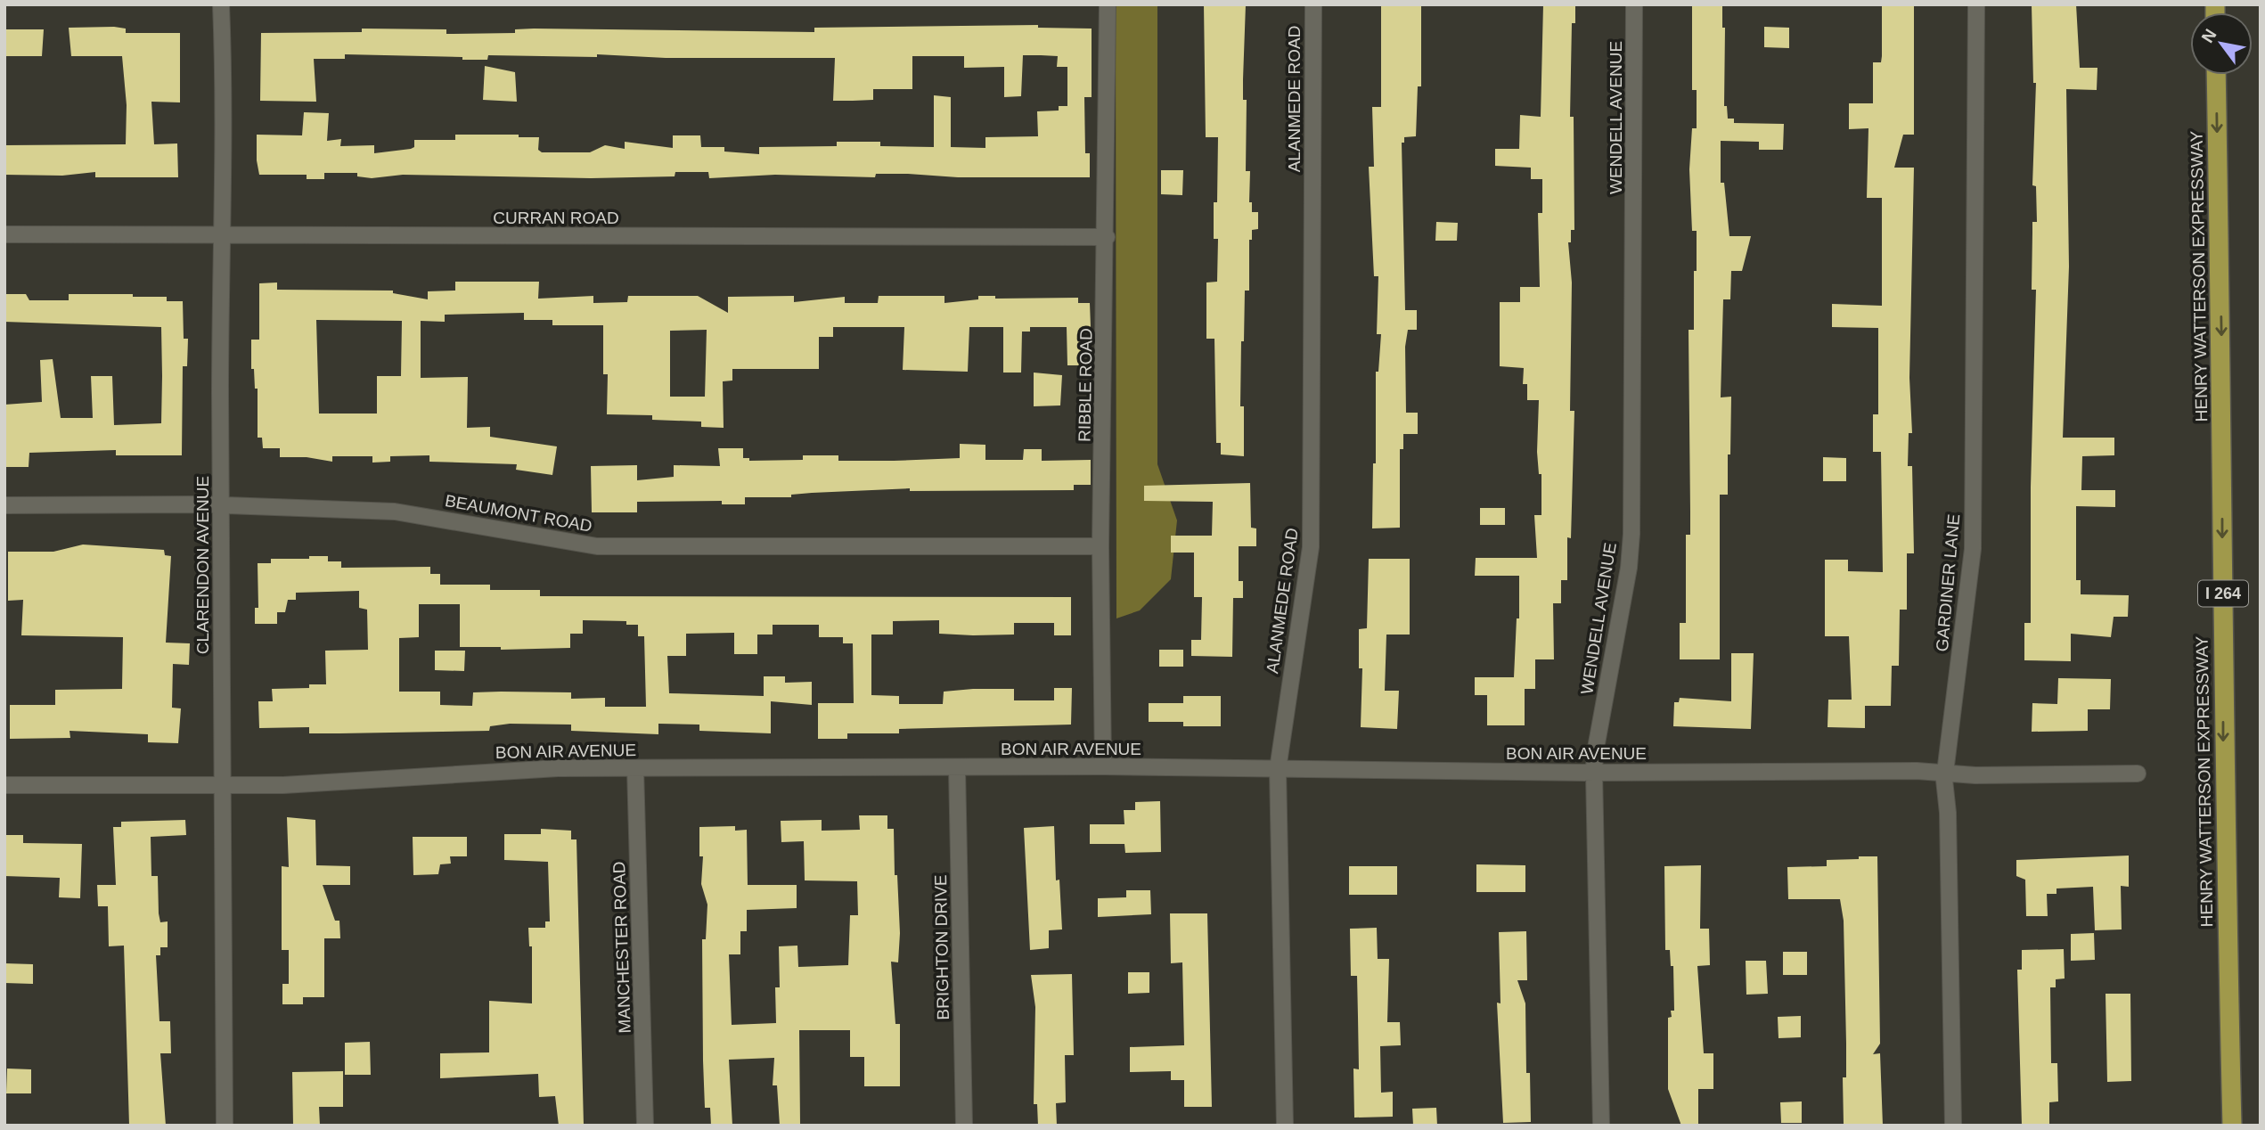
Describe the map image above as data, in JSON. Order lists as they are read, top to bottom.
{
  "streets": {
    "highway": ["HENRY WATTERSON EXPRESSWAY", "I 264"],
    "street": [
      "ALANMEDE ROAD",
      "WENDELL AVENUE",
      "CURRAN ROAD",
      "RIBBLE ROAD",
      "BEAUMONT ROAD",
      "CLARENDON AVENUE",
      "GARDINER LANE",
      "BON AIR AVENUE",
      "MANCHESTER ROAD",
      "BRIGHTON DRIVE"
    ]
  },
  "crossings": [
    ["ALANMEDE ROAD", "BON AIR AVENUE"],
    ["WENDELL AVENUE", "BON AIR AVENUE"],
    ["CURRAN ROAD", "RIBBLE ROAD"],
    ["CURRAN ROAD", "CLARENDON AVENUE"],
    ["RIBBLE ROAD", "BEAUMONT ROAD"],
    ["RIBBLE ROAD", "BON AIR AVENUE"],
    ["BEAUMONT ROAD", "CLARENDON AVENUE"],
    ["CLARENDON AVENUE", "BON AIR AVENUE"],
    ["GARDINER LANE", "BON AIR AVENUE"],
    ["BON AIR AVENUE", "MANCHESTER ROAD"],
    ["BON AIR AVENUE", "BRIGHTON DRIVE"]
  ],
  "one_way": ["HENRY WATTERSON EXPRESSWAY"],
  "north": "top left"
}
